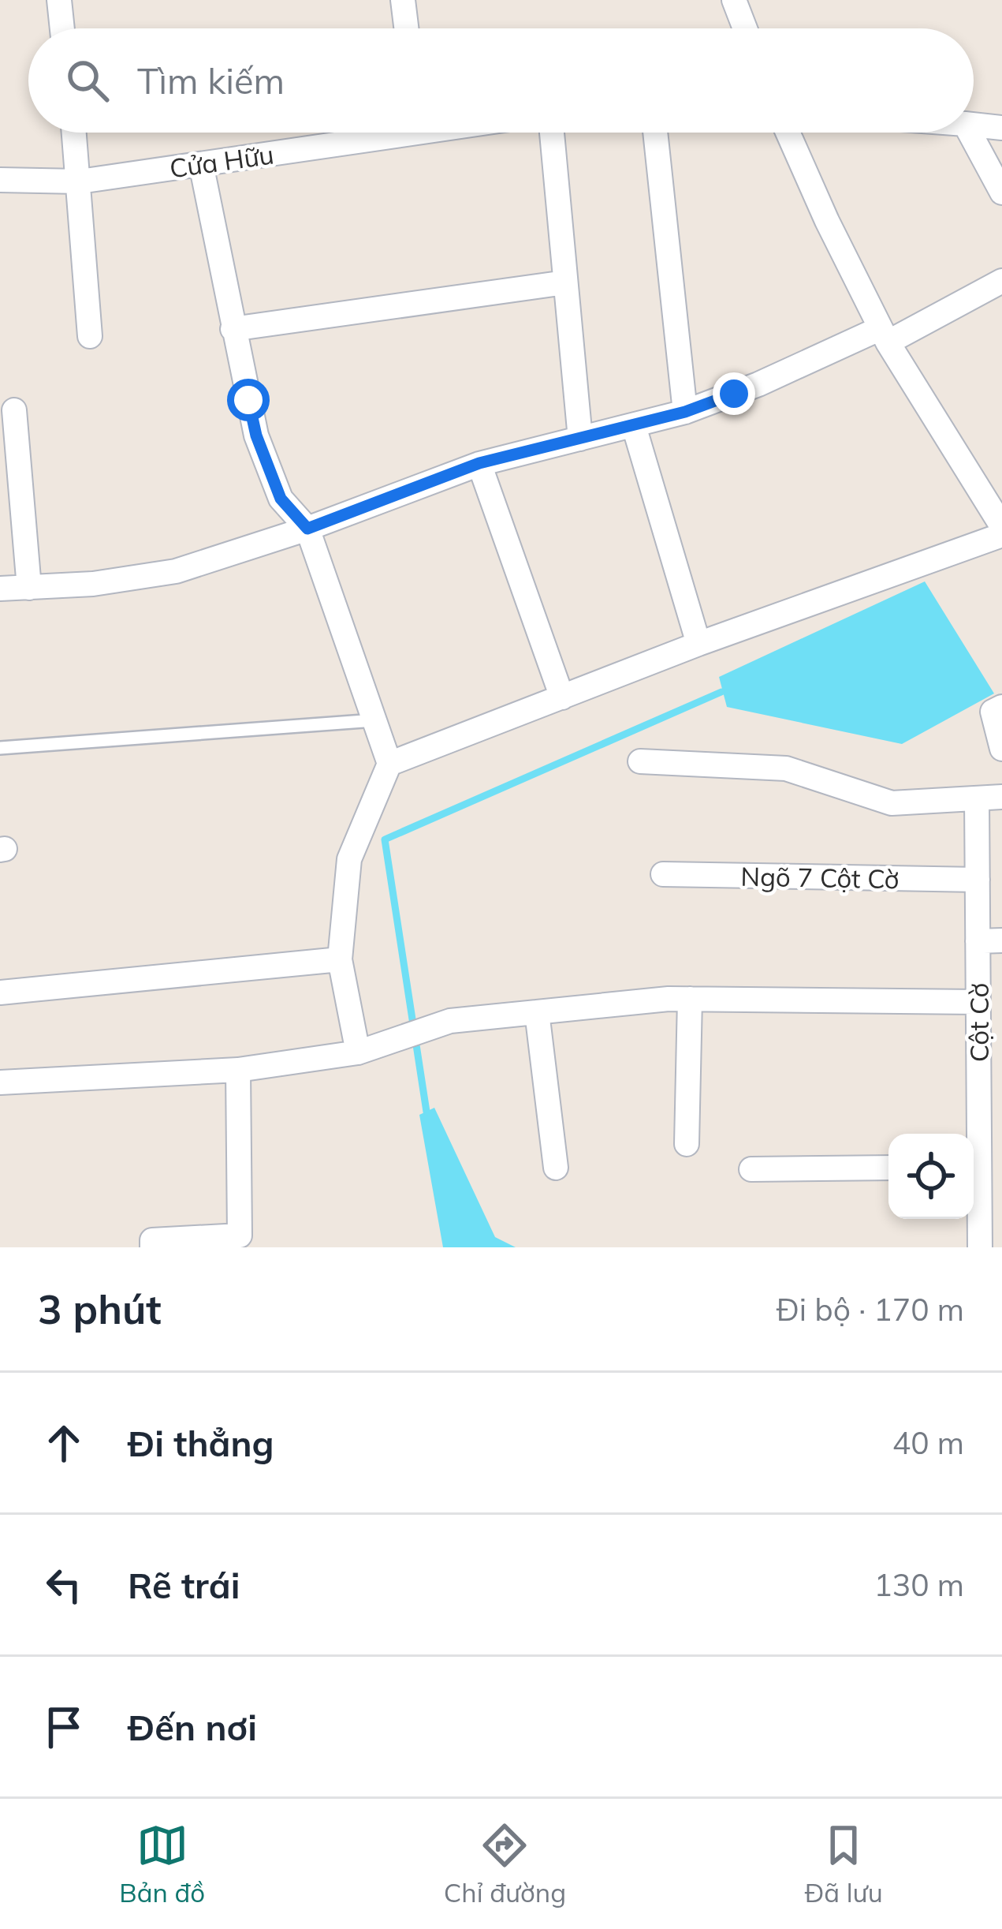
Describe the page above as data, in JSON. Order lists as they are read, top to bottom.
{
  "streets": {
    "street": ["Cửa Hữu", "Ngõ 7 Cột Cờ", "Cột Cờ"]
  },
  "crossings": [
    ["Ngõ 7 Cột Cờ", "Cột Cờ"]
  ],
  "page": {
    "search": "Tìm kiếm",
    "heading": ["3 phút", "Đi bộ · 170 m"],
    "list": [
      ["Đi thẳng", "40 m"],
      ["Rẽ trái", "130 m"],
      "Đến nơi"
    ],
    "nav": ["Bản đồ", "Chỉ đường", "Đã lưu"]
  }
}
